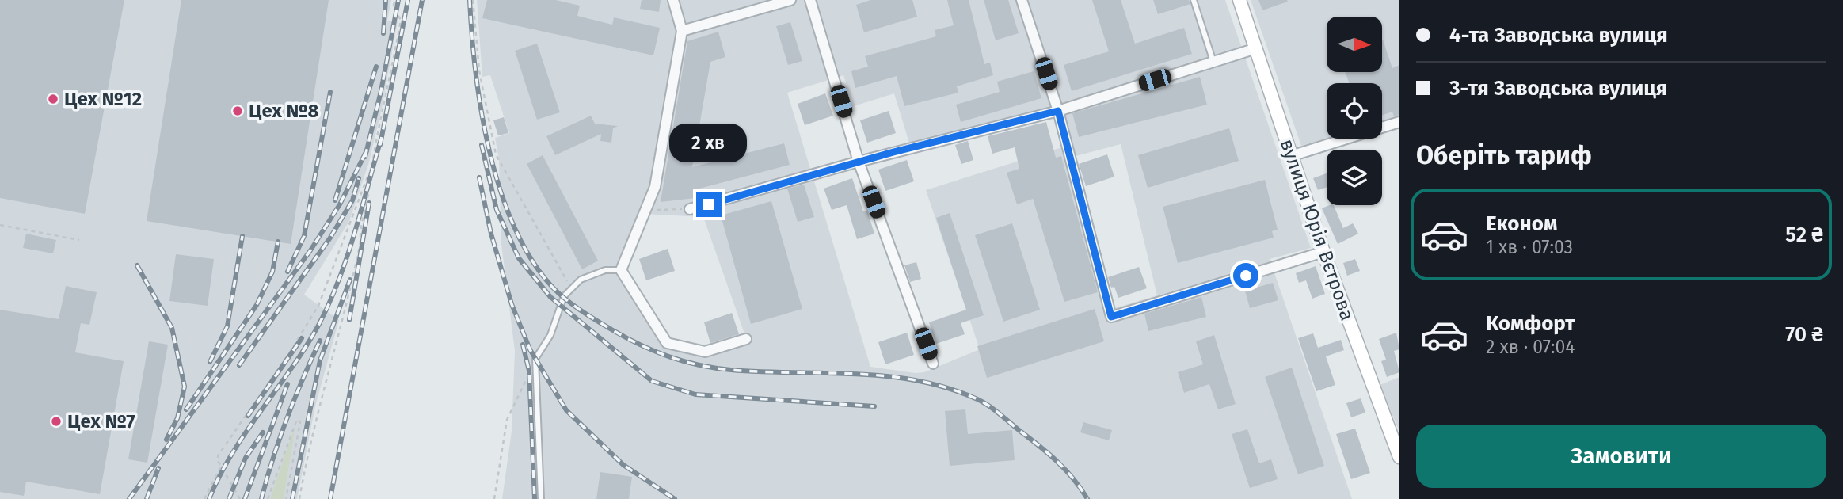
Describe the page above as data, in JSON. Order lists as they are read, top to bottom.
{
  "streets": {
    "street": ["вулиця Юрія Вєтрова"]
  },
  "places": ["Цех №12", "Цех №8", "Цех №7"],
  "north": "right",
  "page": {
    "banner": ["4-та Заводська вулиця", "3-тя Заводська вулиця"],
    "heading": "Оберіть тариф",
    "bubble": "2 хв",
    "list": [
      {
        "name": "Економ",
        "note": "1 хв · 07:03",
        "value": "52 ₴"
      },
      {
        "name": "Комфорт",
        "note": "2 хв · 07:04",
        "value": "70 ₴"
      }
    ],
    "buttons": "Замовити"
  }
}
